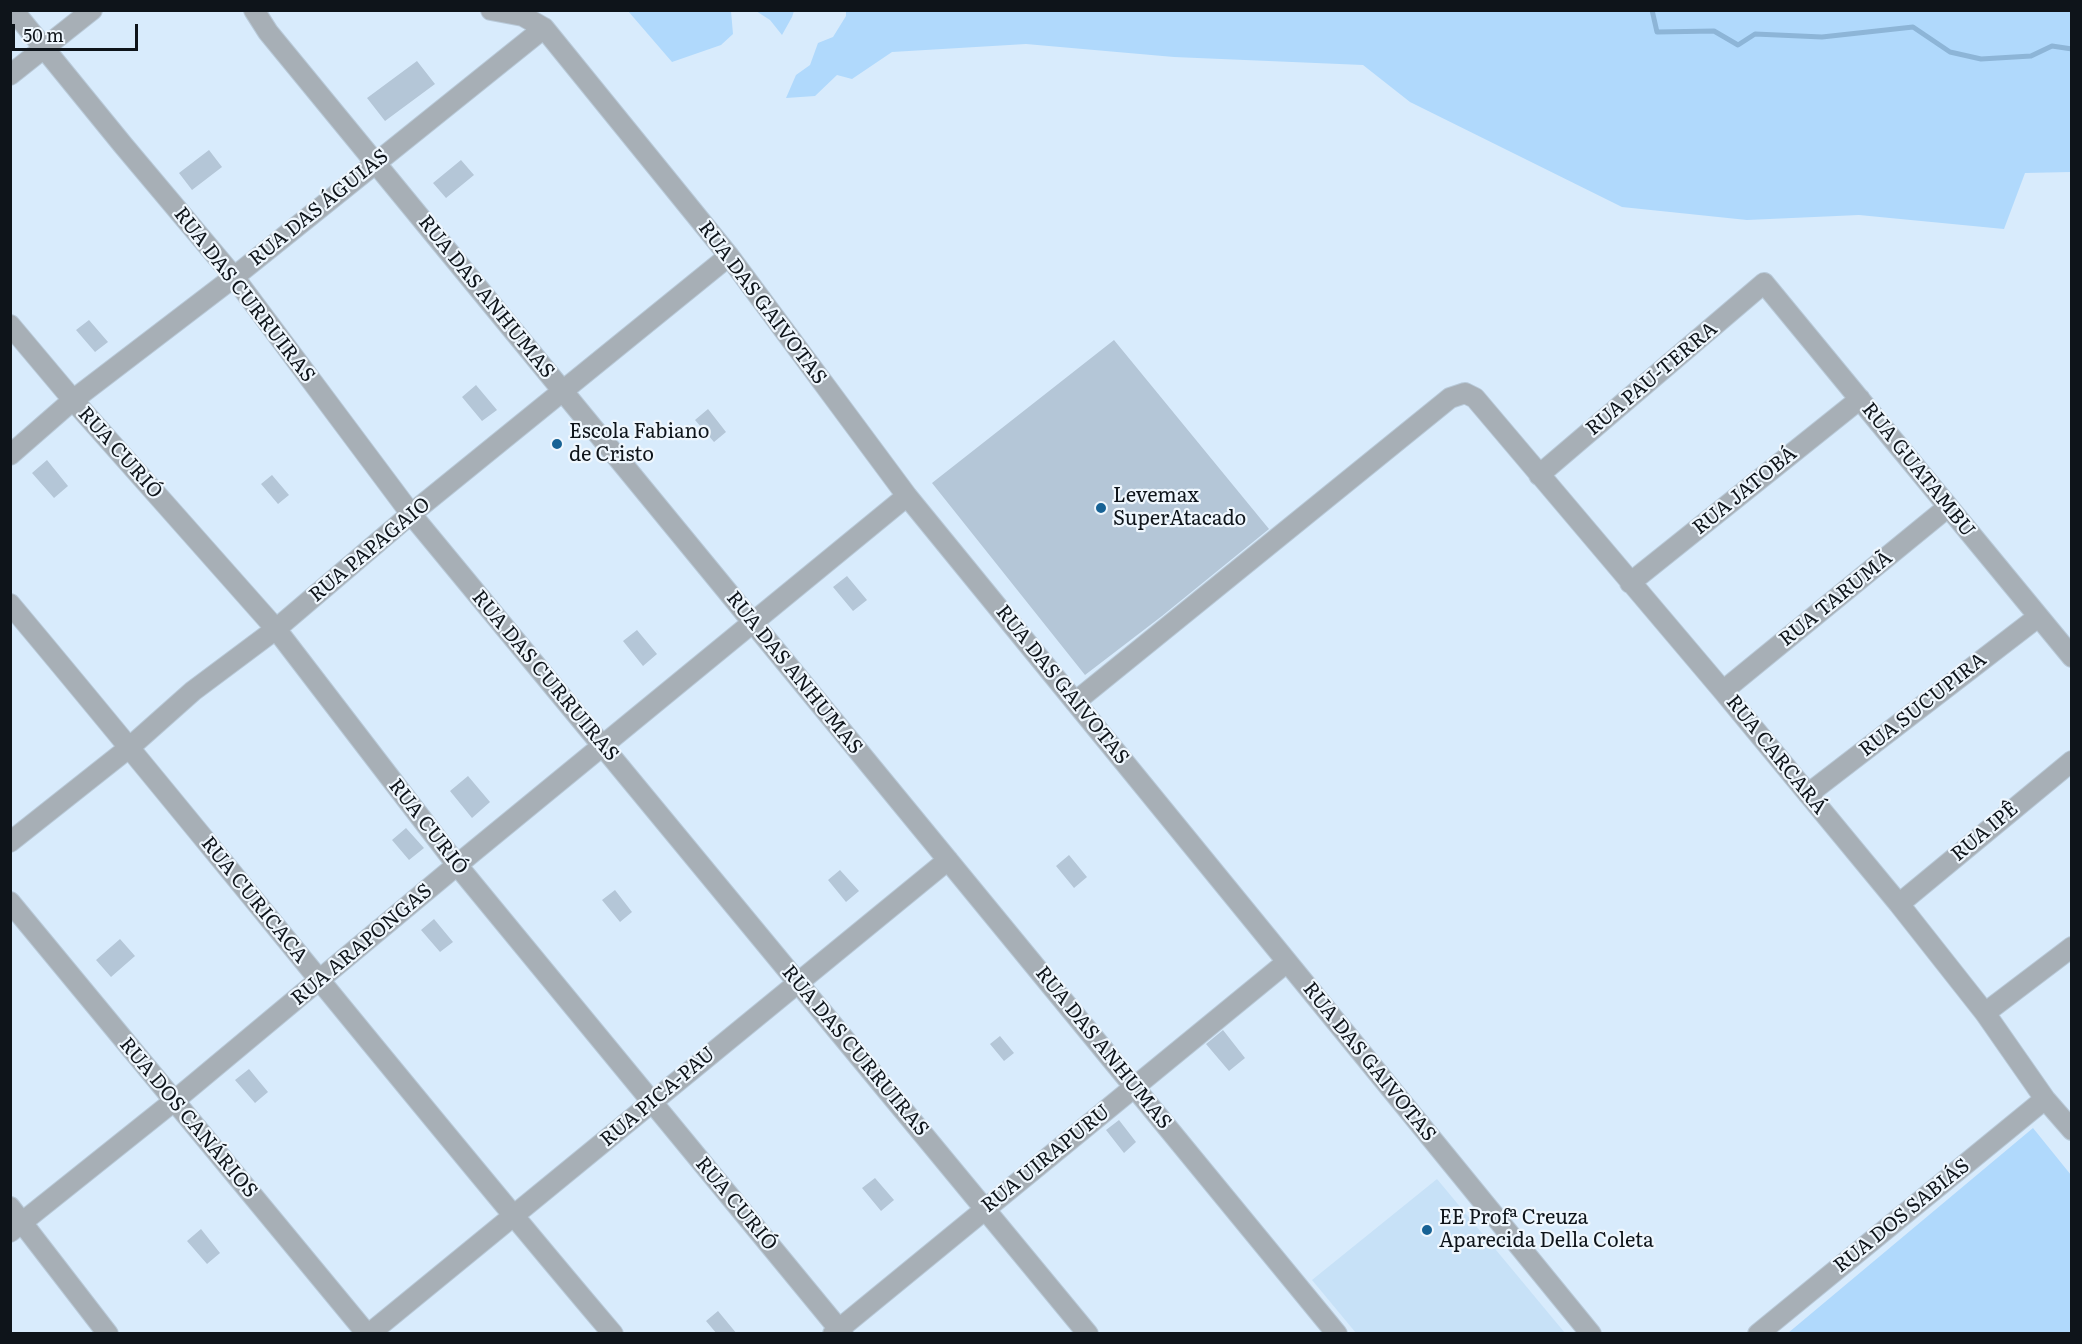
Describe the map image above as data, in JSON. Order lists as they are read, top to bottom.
{
  "streets": {
    "street": [
      "RUA DAS ÁGUIAS",
      "RUA DAS CURRUIRAS",
      "RUA DAS ANHUMAS",
      "RUA DAS GAIVOTAS",
      "RUA PAU-TERRA",
      "RUA CURIÓ",
      "RUA GUATAMBU",
      "RUA JATOBÁ",
      "RUA PAPAGAIO",
      "RUA TARUMÃ",
      "RUA SUCUPIRA",
      "RUA CARCARÁ",
      "RUA IPÊ",
      "RUA CURICACA",
      "RUA ARAPONGAS",
      "RUA PICA-PAU",
      "RUA DOS CANÁRIOS",
      "RUA UIRAPURU",
      "RUA DOS SABIÁS"
    ]
  },
  "crossings": [
    ["RUA DAS ÁGUIAS", "RUA DAS CURRUIRAS"],
    ["RUA DAS ÁGUIAS", "RUA DAS ANHUMAS"],
    ["RUA DAS ÁGUIAS", "RUA DAS GAIVOTAS"],
    ["RUA DAS ÁGUIAS", "RUA CURIÓ"],
    ["RUA DAS CURRUIRAS", "RUA PAPAGAIO"],
    ["RUA DAS CURRUIRAS", "RUA ARAPONGAS"],
    ["RUA DAS CURRUIRAS", "RUA PICA-PAU"],
    ["RUA DAS CURRUIRAS", "RUA UIRAPURU"],
    ["RUA DAS ANHUMAS", "RUA PAPAGAIO"],
    ["RUA DAS ANHUMAS", "RUA ARAPONGAS"],
    ["RUA DAS ANHUMAS", "RUA PICA-PAU"],
    ["RUA DAS ANHUMAS", "RUA UIRAPURU"],
    ["RUA DAS GAIVOTAS", "RUA PAPAGAIO"],
    ["RUA DAS GAIVOTAS", "RUA CARCARÁ"],
    ["RUA DAS GAIVOTAS", "RUA ARAPONGAS"],
    ["RUA DAS GAIVOTAS", "RUA UIRAPURU"],
    ["RUA PAU-TERRA", "RUA GUATAMBU"],
    ["RUA PAU-TERRA", "RUA CARCARÁ"],
    ["RUA CURIÓ", "RUA PAPAGAIO"],
    ["RUA CURIÓ", "RUA ARAPONGAS"],
    ["RUA CURIÓ", "RUA PICA-PAU"],
    ["RUA CURIÓ", "RUA UIRAPURU"],
    ["RUA GUATAMBU", "RUA JATOBÁ"],
    ["RUA GUATAMBU", "RUA TARUMÃ"],
    ["RUA GUATAMBU", "RUA SUCUPIRA"],
    ["RUA JATOBÁ", "RUA CARCARÁ"],
    ["RUA PAPAGAIO", "RUA CURICACA"],
    ["RUA TARUMÃ", "RUA CARCARÁ"],
    ["RUA SUCUPIRA", "RUA CARCARÁ"],
    ["RUA CARCARÁ", "RUA IPÊ"],
    ["RUA CARCARÁ", "RUA DOS SABIÁS"],
    ["RUA CURICACA", "RUA ARAPONGAS"],
    ["RUA CURICACA", "RUA PICA-PAU"],
    ["RUA ARAPONGAS", "RUA DOS CANÁRIOS"],
    ["RUA PICA-PAU", "RUA DOS CANÁRIOS"]
  ],
  "places": ["Escola Fabiano de Cristo", "Levemax SuperAtacado", "EE Profª Creuza Aparecida Della Coleta"],
  "scale_bar": "50 m"
}
